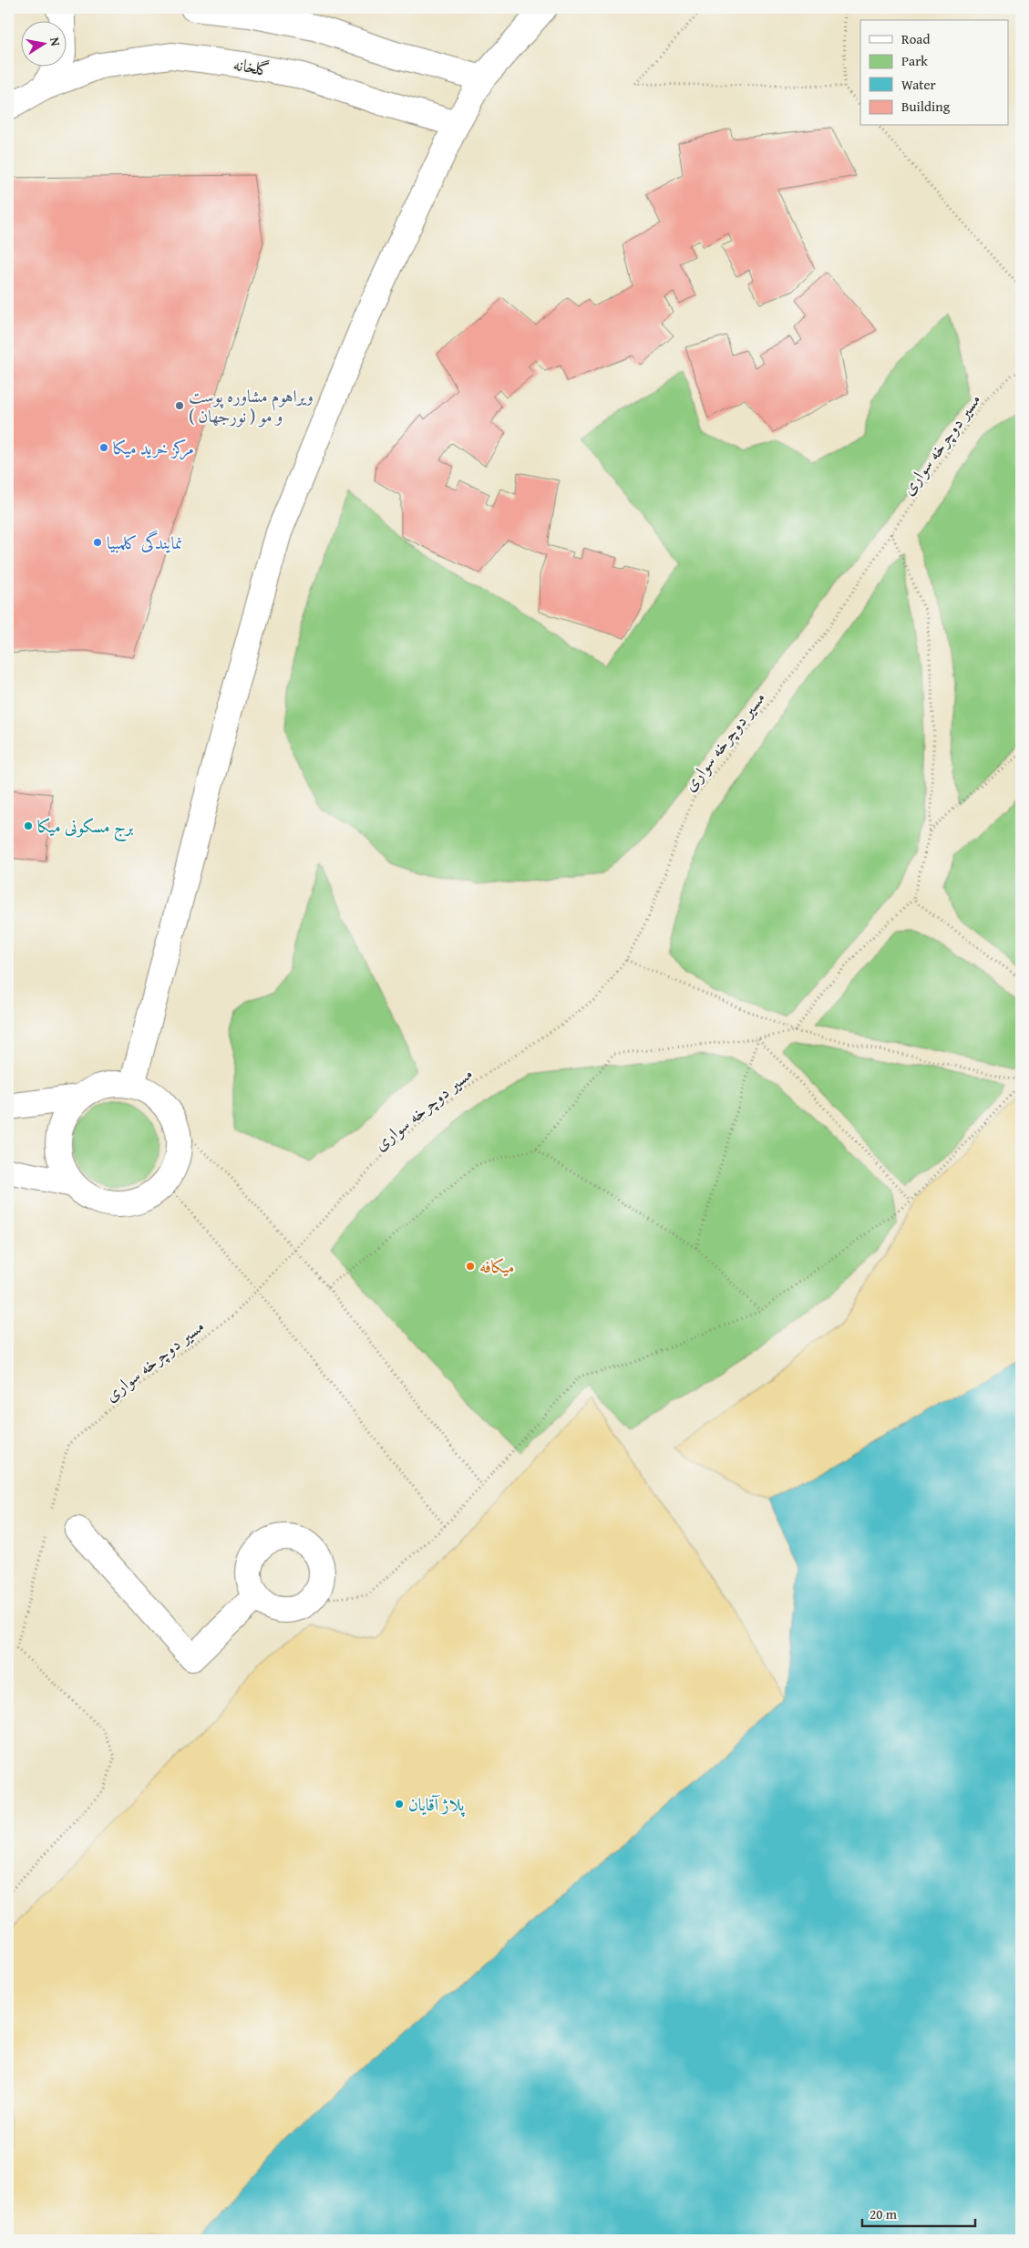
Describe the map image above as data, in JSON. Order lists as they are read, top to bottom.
{
  "streets": {
    "street": ["گلخانه"],
    "path": ["مسیر دوچرخه سواری"]
  },
  "places": [
    "ویراهوم مشاوره پوست و مو ( نورجهان )",
    "مرکز خرید میکا",
    "نمایندگی کلمبیا",
    "برج مسکونی میکا",
    "میکافه",
    "پلاژ آقایان"
  ],
  "legend": [
    "Road",
    "Park",
    "Water",
    "Building"
  ],
  "scale_bar": "20 m",
  "north": "right"
}
